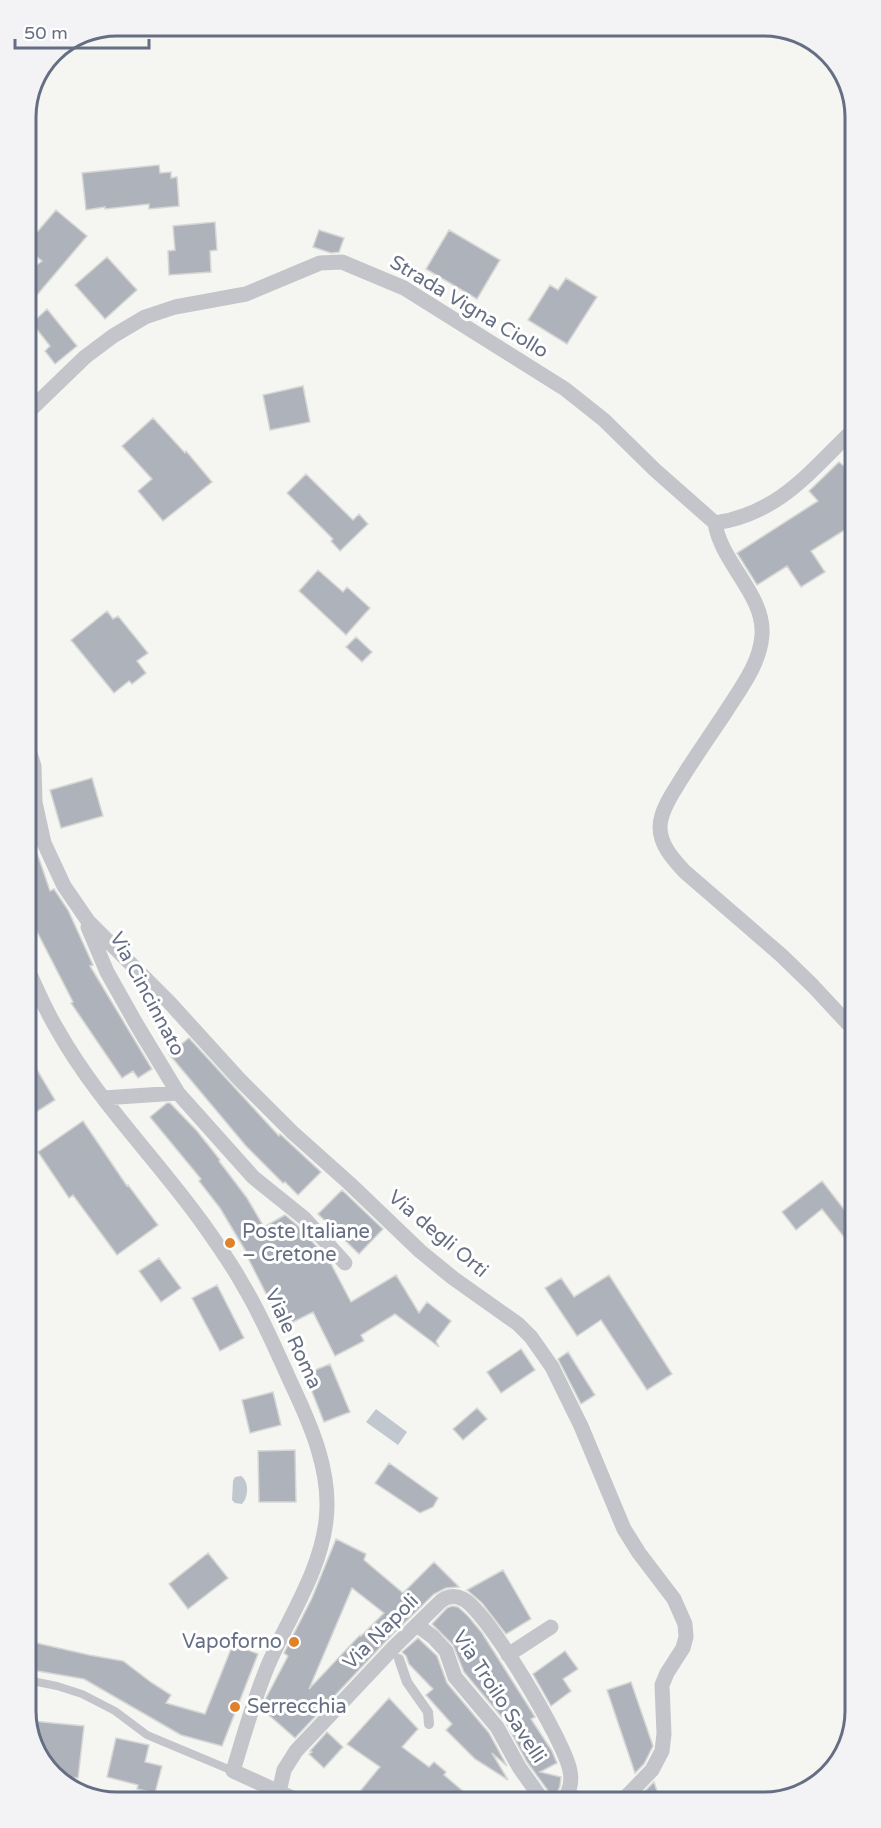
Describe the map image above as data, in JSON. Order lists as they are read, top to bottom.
{
  "streets": {
    "street": [
      "Strada Vigna Ciollo",
      "Via Cincinnato",
      "Via degli Orti",
      "Viale Roma",
      "Via Napoli",
      "Via Troilo Savelli"
    ]
  },
  "crossings": [
    ["Via Cincinnato", "Via degli Orti"],
    ["Via Napoli", "Via Troilo Savelli"]
  ],
  "places": ["Poste Italiane – Cretone", "Vapoforno", "Serrecchia"],
  "scale_bar": "50 m"
}
